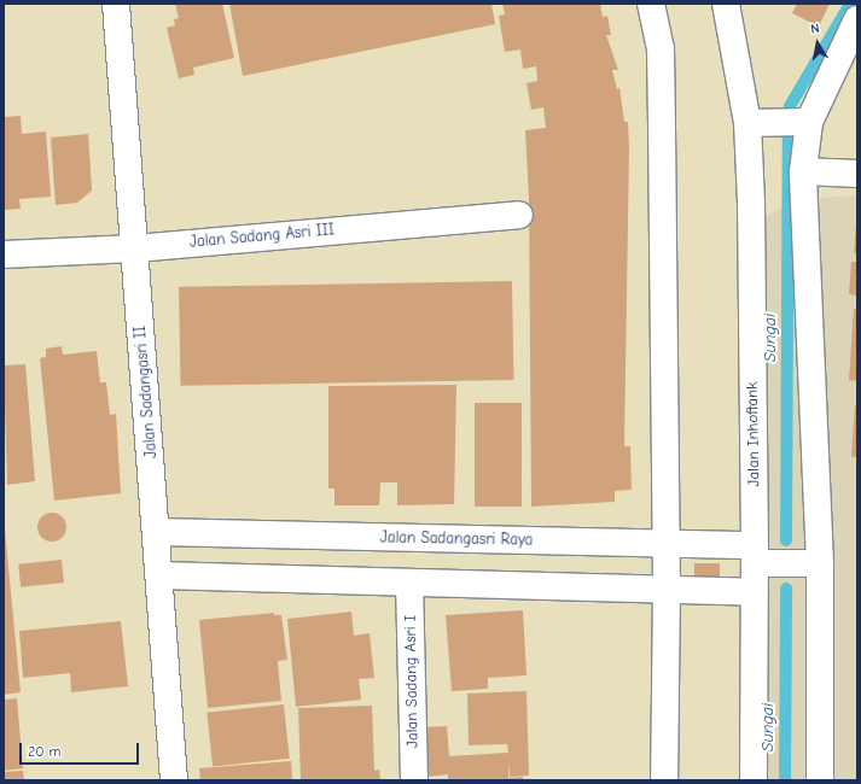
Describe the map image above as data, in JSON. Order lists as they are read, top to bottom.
{
  "streets": {
    "street": [
      "Jalan Sadang Asri III",
      "Jalan Sadangasri II",
      "Jalan Inhoftank",
      "Jalan Sadangasri Raya",
      "Jalan Sadang Asri I"
    ]
  },
  "crossings": [
    ["Jalan Sadang Asri III", "Jalan Sadangasri II"],
    ["Jalan Sadangasri II", "Jalan Sadangasri Raya"],
    ["Jalan Inhoftank", "Jalan Sadangasri Raya"]
  ],
  "water": ["Sungai"],
  "scale_bar": "20 m",
  "north": "top"
}
